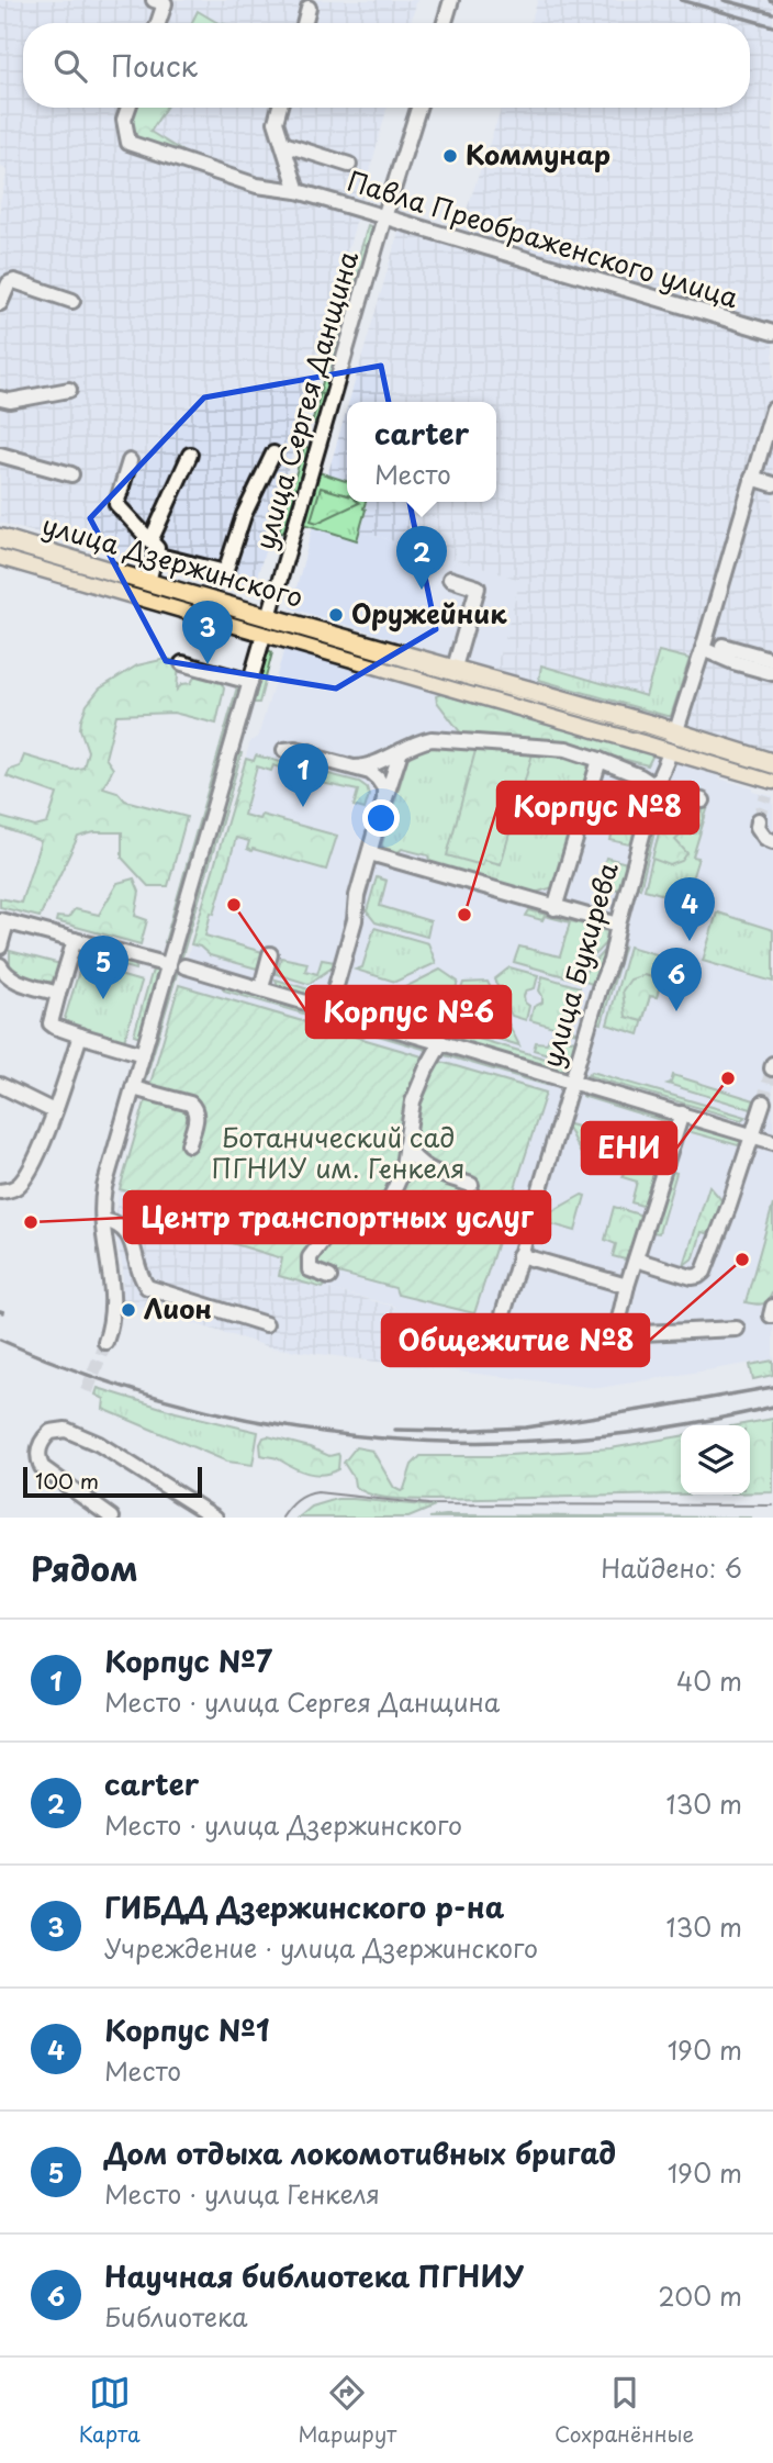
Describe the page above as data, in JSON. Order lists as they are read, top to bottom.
{
  "streets": {
    "main road": ["улица Дзержинского"],
    "street": ["Павла Преображенского улица", "улица Сергея Данщина", "улица Букирева"]
  },
  "crossings": [
    ["Павла Преображенского улица", "улица Сергея Данщина"],
    ["улица Сергея Данщина", "улица Дзержинского"],
    ["улица Дзержинского", "улица Букирева"]
  ],
  "parks": ["Ботанический сад ПГНИУ им. Генкеля"],
  "places": [
    "Коммунар",
    "Оружейник",
    "Корпус №6",
    "Корпус №8",
    "ЕНИ",
    "Центр транспортных услуг",
    "Общежитие №8",
    "Лион"
  ],
  "scale_bar": "100 m",
  "page": {
    "search": "Поиск",
    "popup": ["carter", "Место"],
    "pins": [
      "2",
      "3",
      "1",
      "4",
      "5",
      "6"
    ],
    "scale": "100 m",
    "heading": ["Рядом", "Найдено: 6"],
    "list": [
      {
        "mark": "1",
        "name": "Корпус №7",
        "note": "Место · улица Сергея Данщина",
        "value": "40 m"
      },
      {
        "mark": "2",
        "name": "carter",
        "note": "Место · улица Дзержинского",
        "value": "130 m"
      },
      {
        "mark": "3",
        "name": "ГИБДД Дзержинского р-на",
        "note": "Учреждение · улица Дзержинского",
        "value": "130 m"
      },
      {
        "mark": "4",
        "name": "Корпус №1",
        "note": "Место",
        "value": "190 m"
      },
      {
        "mark": "5",
        "name": "Дом отдыха локомотивных бригад",
        "note": "Место · улица Генкеля",
        "value": "190 m"
      },
      {
        "mark": "6",
        "name": "Научная библиотека ПГНИУ",
        "note": "Библиотека",
        "value": "200 m"
      }
    ],
    "nav": ["Карта", "Маршрут", "Сохранённые"]
  }
}
